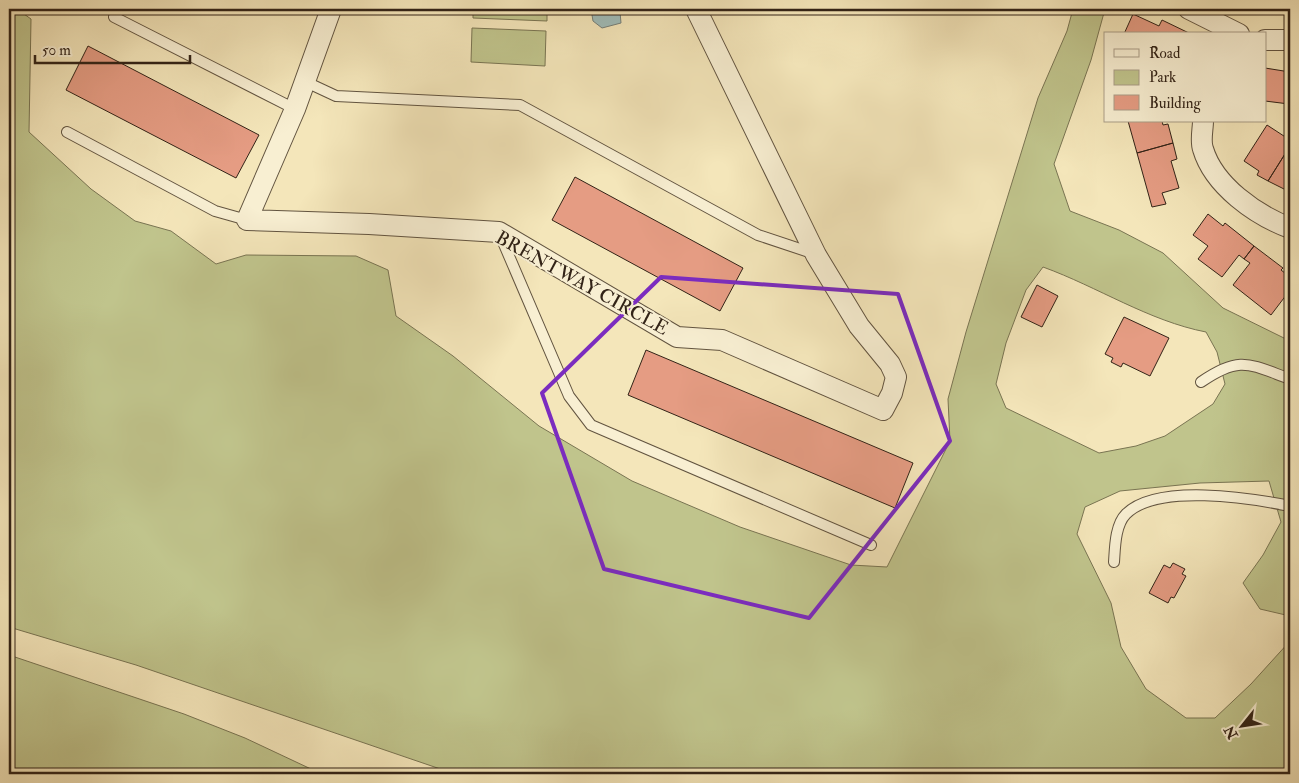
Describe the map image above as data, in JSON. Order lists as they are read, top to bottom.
{
  "streets": {
    "street": ["BRENTWAY CIRCLE"]
  },
  "legend": ["Road", "Park", "Building"],
  "scale_bar": "50 m",
  "north": "bottom left"
}
